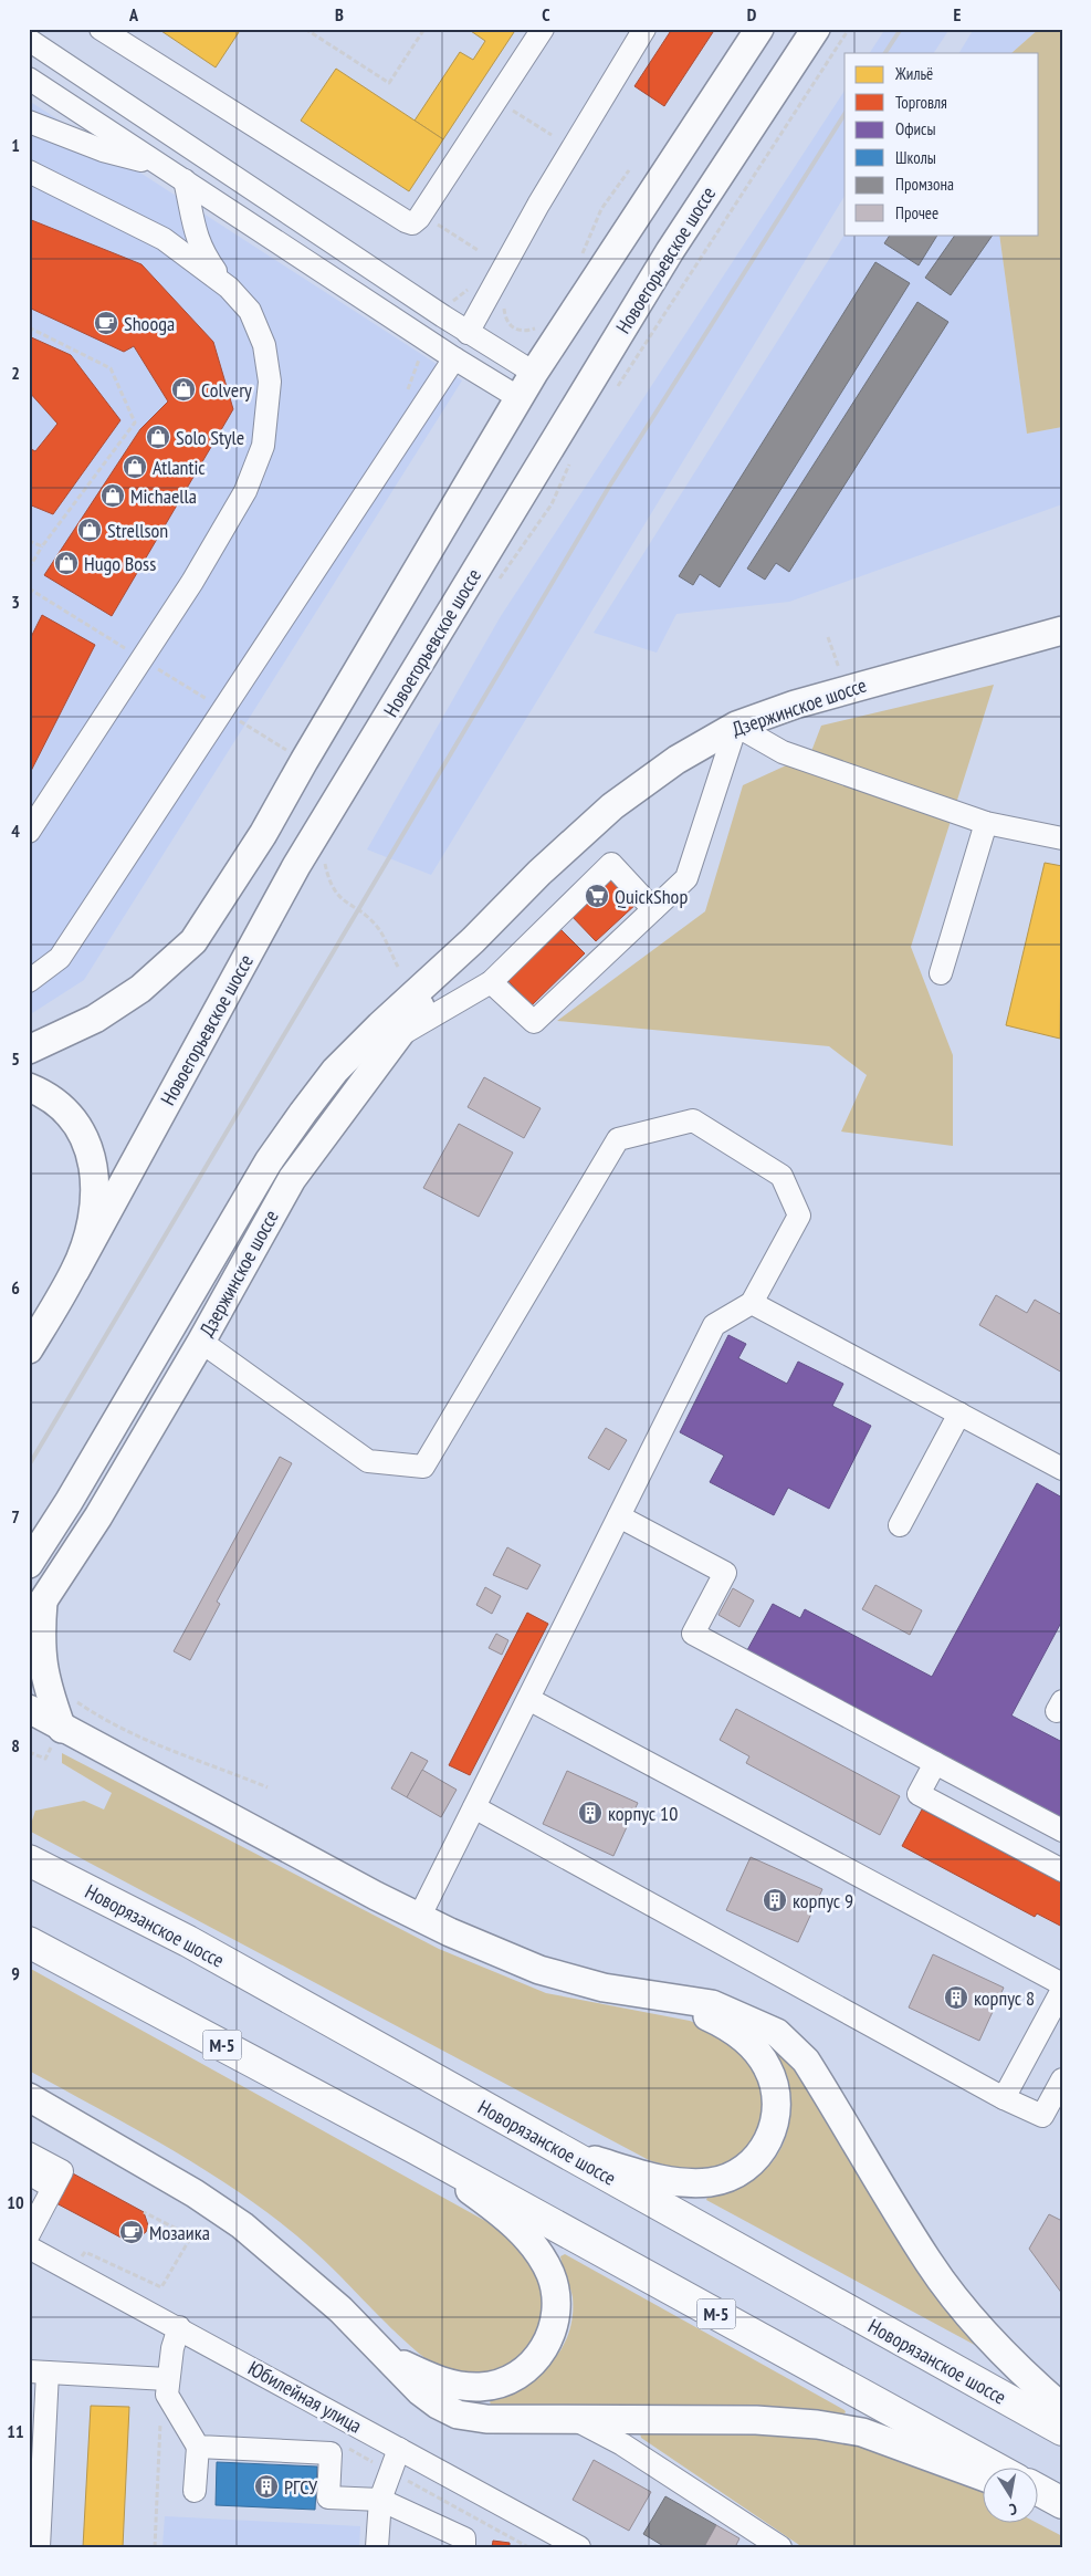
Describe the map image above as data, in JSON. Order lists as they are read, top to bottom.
{
  "streets": {
    "highway": ["Новорязанское шоссе", "М-5"],
    "main road": ["Новоегорьевское шоссе", "Дзержинское шоссе"],
    "street": ["Юбилейная улица"]
  },
  "places": {
    "cafe": ["Shooga", "Мозаика"],
    "shop": [
      "Colvery",
      "Solo Style",
      "Atlantic",
      "Michaella",
      "Strellson",
      "Hugo Boss"
    ],
    "supermarket": ["QuickShop"],
    "building": [
      "корпус 10",
      "корпус 9",
      "корпус 8",
      "РГСУ"
    ]
  },
  "legend": [
    "Жильё",
    "Торговля",
    "Офисы",
    "Школы",
    "Промзона",
    "Прочее"
  ],
  "north": "bottom",
  "grid": {
    "columns": [
      "A",
      "B",
      "C",
      "D",
      "E"
    ],
    "rows": [
      "1",
      "2",
      "3",
      "4",
      "5",
      "6",
      "7",
      "8",
      "9",
      "10",
      "11"
    ]
  }
}
